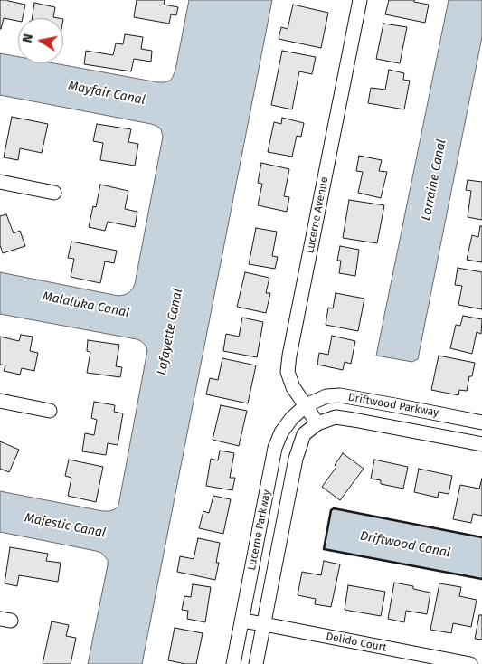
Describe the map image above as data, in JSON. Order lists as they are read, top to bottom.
{
  "streets": {
    "street": [
      "Lucerne Avenue",
      "Driftwood Parkway",
      "Lucerne Parkway",
      "Delido Court"
    ]
  },
  "crossings": [
    ["Lucerne Avenue", "Driftwood Parkway"],
    ["Lucerne Avenue", "Lucerne Parkway"],
    ["Driftwood Parkway", "Lucerne Parkway"],
    ["Lucerne Parkway", "Delido Court"]
  ],
  "water": [
    "Mayfair Canal",
    "Lorraine Canal",
    "Malaluka Canal",
    "Lafayette Canal",
    "Majestic Canal",
    "Driftwood Canal"
  ],
  "north": "left"
}
